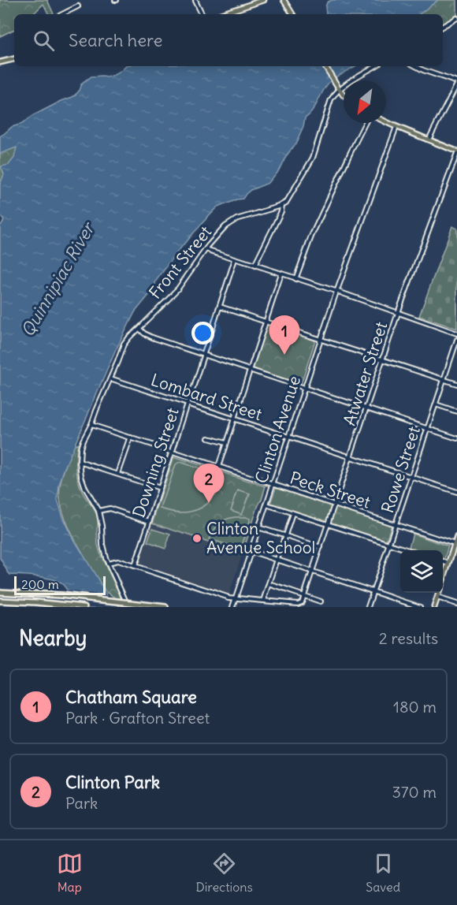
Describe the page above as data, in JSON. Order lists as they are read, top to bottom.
{
  "streets": {
    "street": [
      "Front Street",
      "Atwater Street",
      "Lombard Street",
      "Clinton Avenue",
      "Downing Street",
      "Rowe Street",
      "Peck Street"
    ]
  },
  "crossings": [
    ["Front Street", "Lombard Street"],
    ["Front Street", "Peck Street"],
    ["Atwater Street", "Lombard Street"],
    ["Atwater Street", "Peck Street"],
    ["Lombard Street", "Clinton Avenue"],
    ["Lombard Street", "Downing Street"],
    ["Lombard Street", "Rowe Street"],
    ["Clinton Avenue", "Peck Street"],
    ["Downing Street", "Peck Street"],
    ["Rowe Street", "Peck Street"]
  ],
  "water": ["Quinnipiac River"],
  "places": ["Clinton Avenue School"],
  "scale_bar": "200 m",
  "north": "bottom left",
  "page": {
    "search": "Search here",
    "pins": ["1", "2"],
    "scale": "200 m",
    "heading": ["Nearby", "2 results"],
    "list": [
      {
        "mark": "1",
        "name": "Chatham Square",
        "note": "Park · Grafton Street",
        "value": "180 m"
      },
      {
        "mark": "2",
        "name": "Clinton Park",
        "note": "Park",
        "value": "370 m"
      }
    ],
    "nav": ["Map", "Directions", "Saved"]
  }
}
